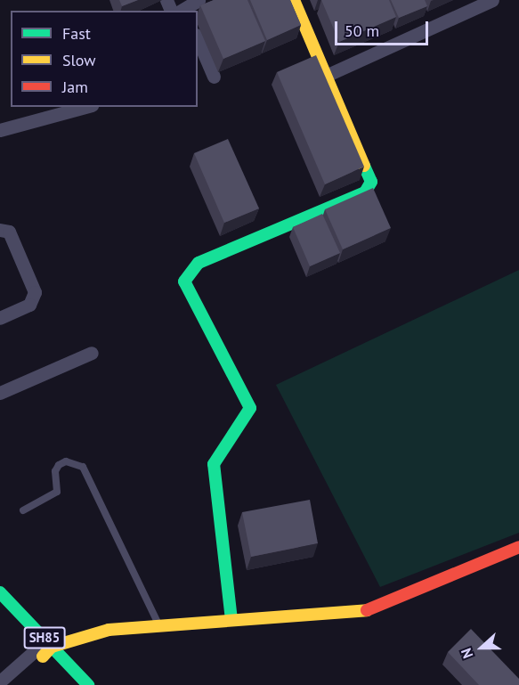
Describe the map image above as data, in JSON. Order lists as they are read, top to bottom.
{
  "streets": {
    "street": ["SH85"]
  },
  "legend": ["Fast", "Slow", "Jam"],
  "scale_bar": "50 m",
  "north": "left"
}
